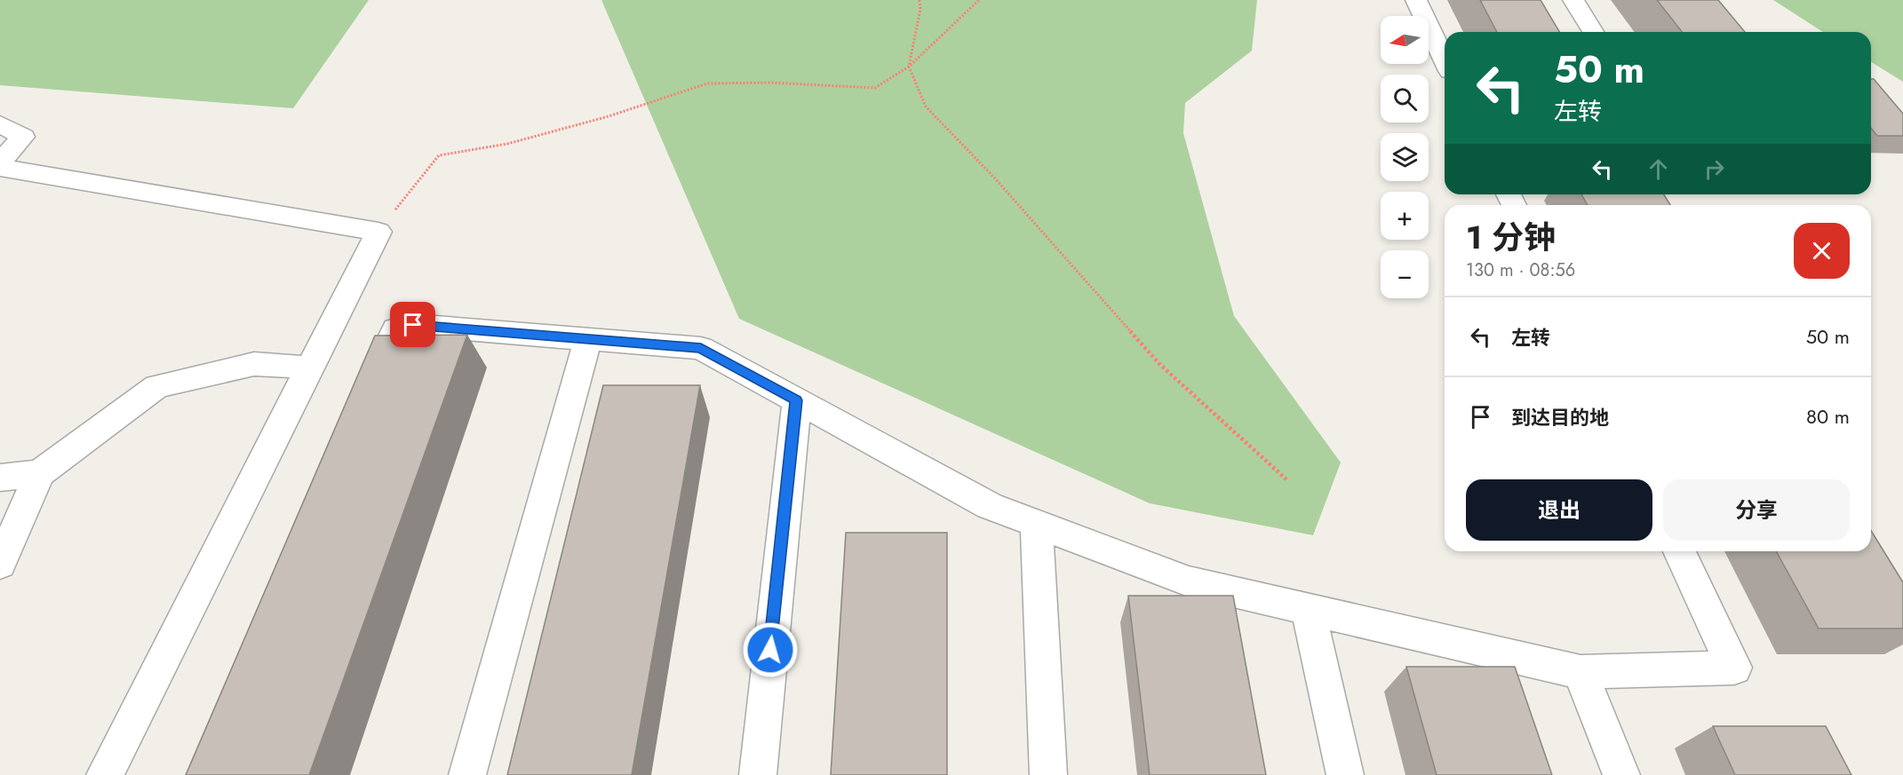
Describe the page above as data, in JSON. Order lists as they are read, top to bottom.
{
  "north": "left",
  "page": {
    "map_buttons": ["+", "−"],
    "turn": ["50 m", "左转"],
    "heading": ["1 分钟", "130 m · 08:56"],
    "list": [
      {
        "name": "左转",
        "value": "50 m"
      },
      {
        "name": "到达目的地",
        "value": "80 m"
      }
    ],
    "buttons": ["退出", "分享"]
  }
}
